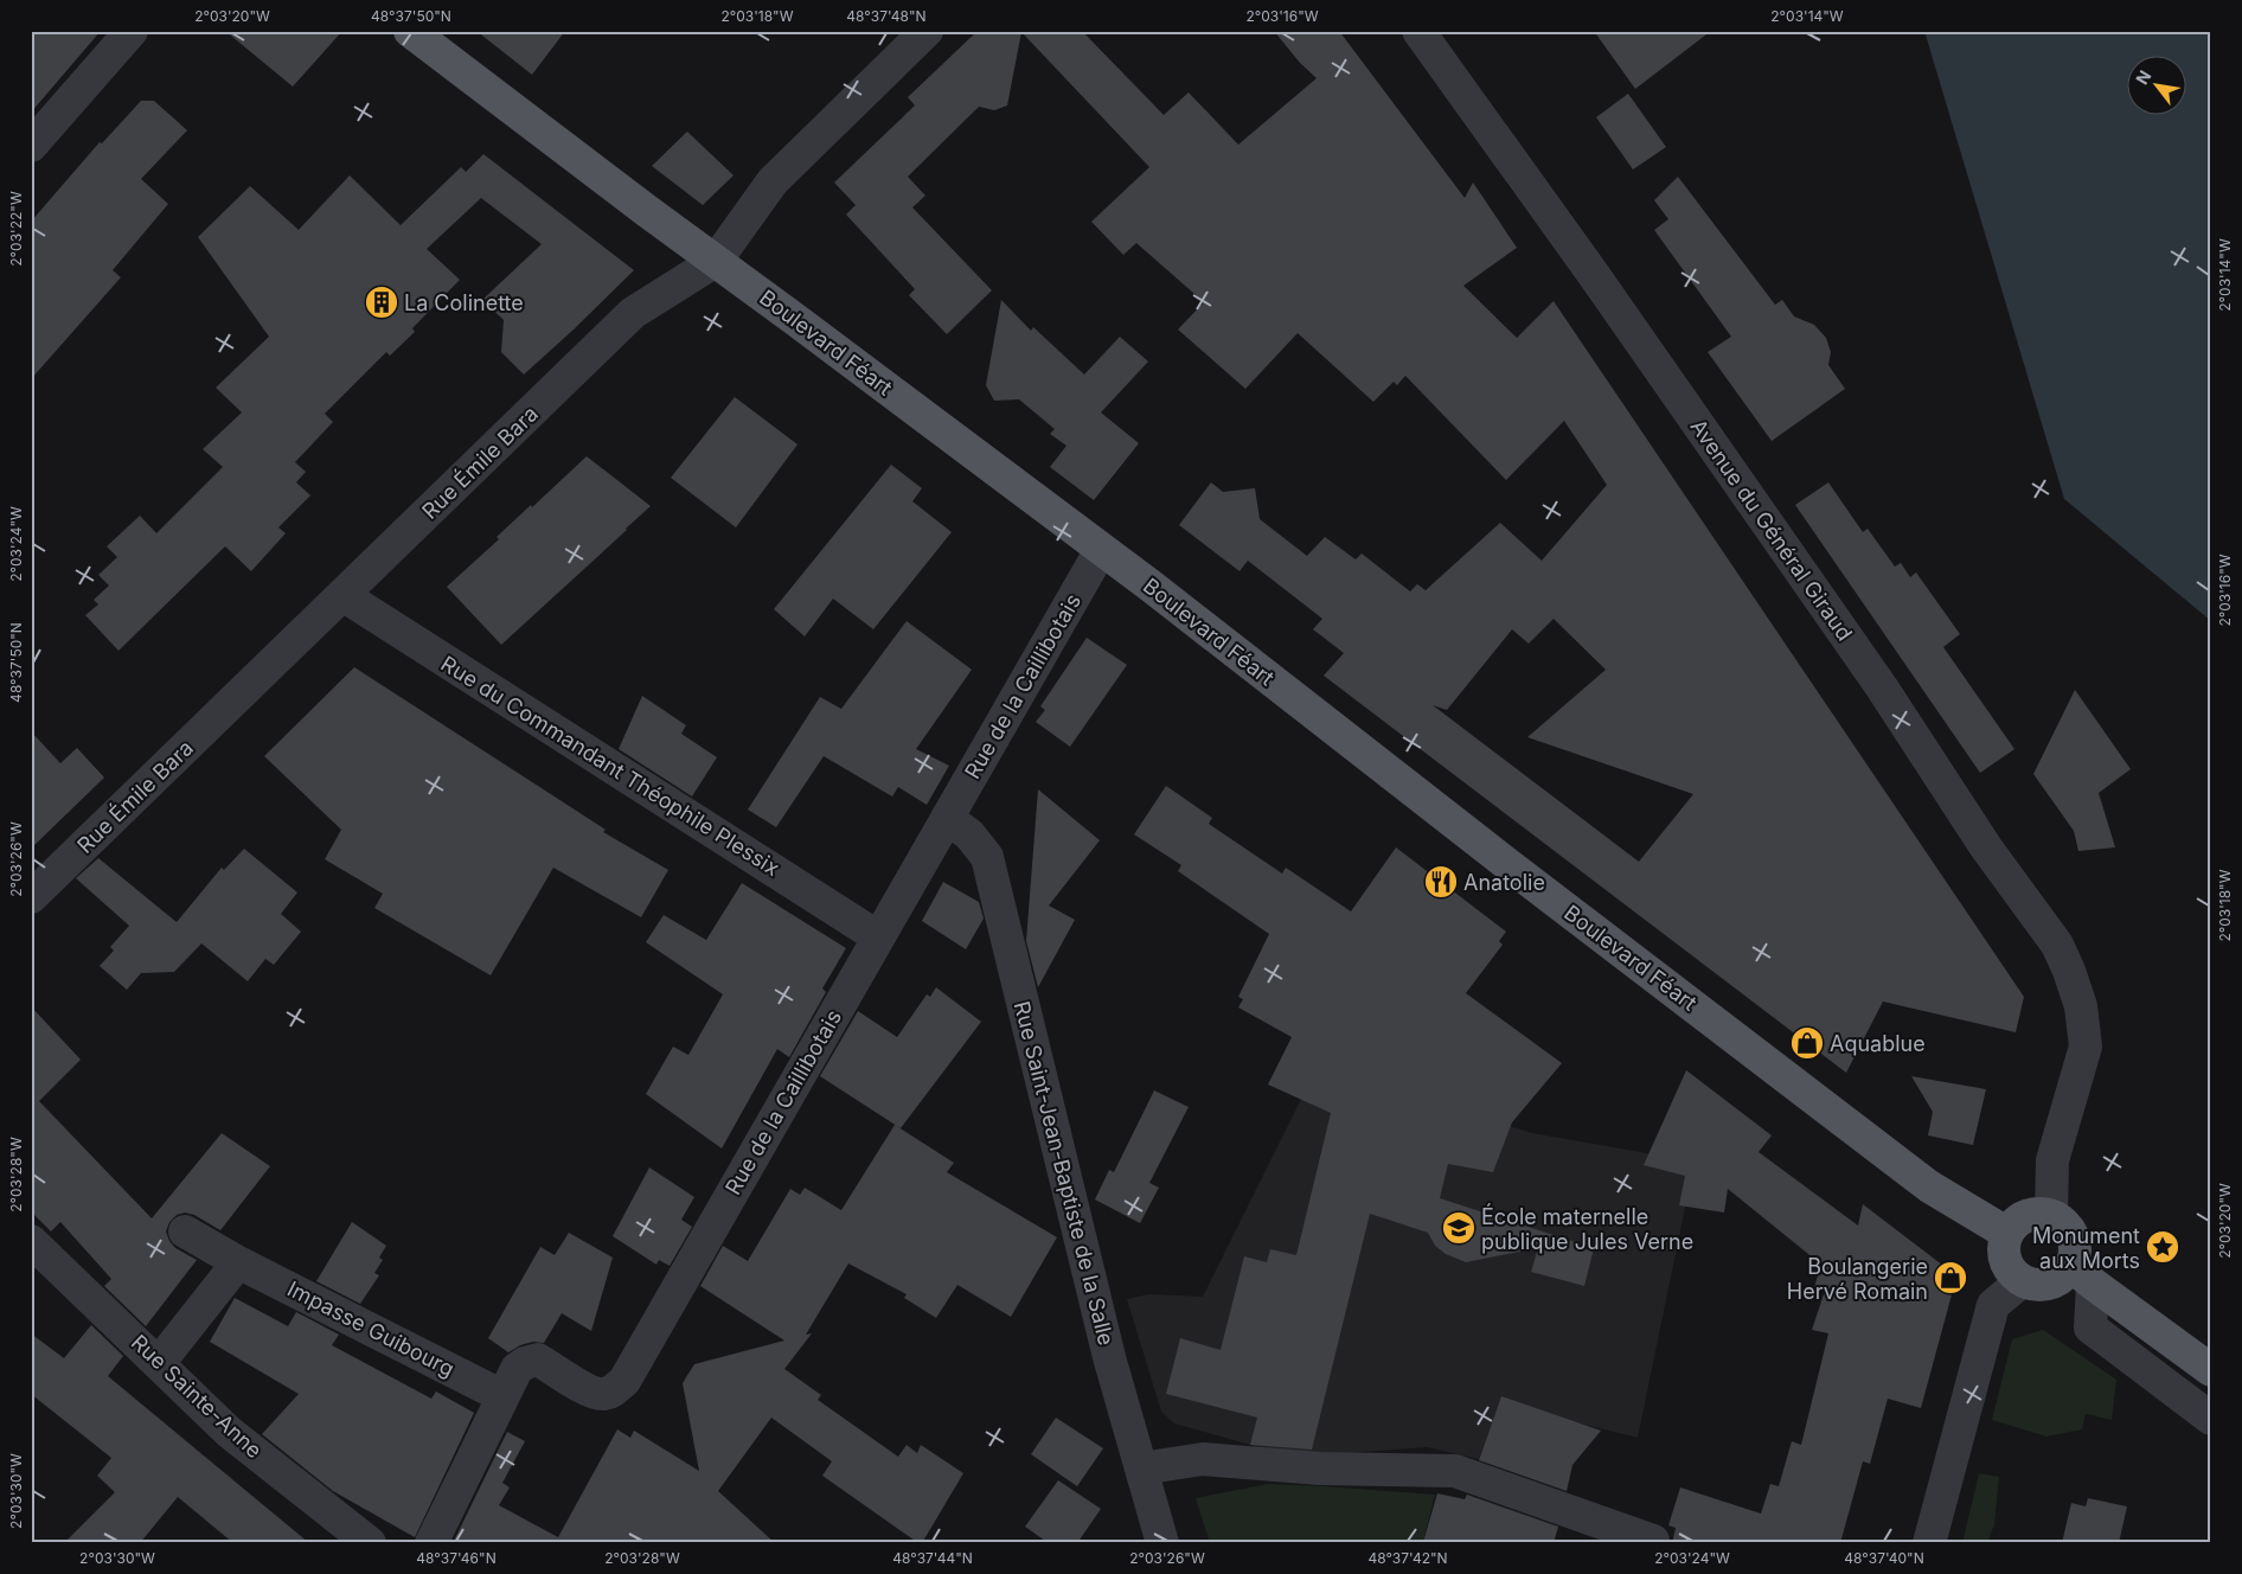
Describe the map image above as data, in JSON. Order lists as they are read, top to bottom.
{
  "streets": {
    "main road": ["Boulevard Féart"],
    "street": [
      "Rue Émile Bara",
      "Avenue du Général Giraud",
      "Rue de la Caillibotais",
      "Rue du Commandant Théophile Plessix",
      "Rue Saint-Jean-Baptiste de la Salle",
      "Impasse Guibourg",
      "Rue Sainte-Anne"
    ]
  },
  "crossings": [
    ["Boulevard Féart", "Rue Émile Bara"],
    ["Boulevard Féart", "Avenue du Général Giraud"],
    ["Boulevard Féart", "Rue de la Caillibotais"],
    ["Rue Émile Bara", "Rue du Commandant Théophile Plessix"],
    ["Rue de la Caillibotais", "Rue du Commandant Théophile Plessix"],
    ["Rue de la Caillibotais", "Rue Saint-Jean-Baptiste de la Salle"],
    ["Rue de la Caillibotais", "Impasse Guibourg"]
  ],
  "places": {
    "building": ["La Colinette"],
    "restaurant": ["Anatolie"],
    "shop": ["Aquablue", "Boulangerie Hervé Romain"],
    "school or university": ["École maternelle publique Jules Verne"],
    "place": ["Monument aux Morts"]
  },
  "north": "top left",
  "coordinates": [
    "2°03'20\"W",
    "48°37'50\"N",
    "2°03'18\"W",
    "48°37'48\"N",
    "2°03'16\"W",
    "2°03'14\"W",
    "2°03'22\"W",
    "2°03'24\"W",
    "2°03'26\"W",
    "2°03'28\"W",
    "2°03'30\"W",
    "48°37'46\"N",
    "48°37'44\"N",
    "48°37'42\"N",
    "48°37'40\"N"
  ]
}
